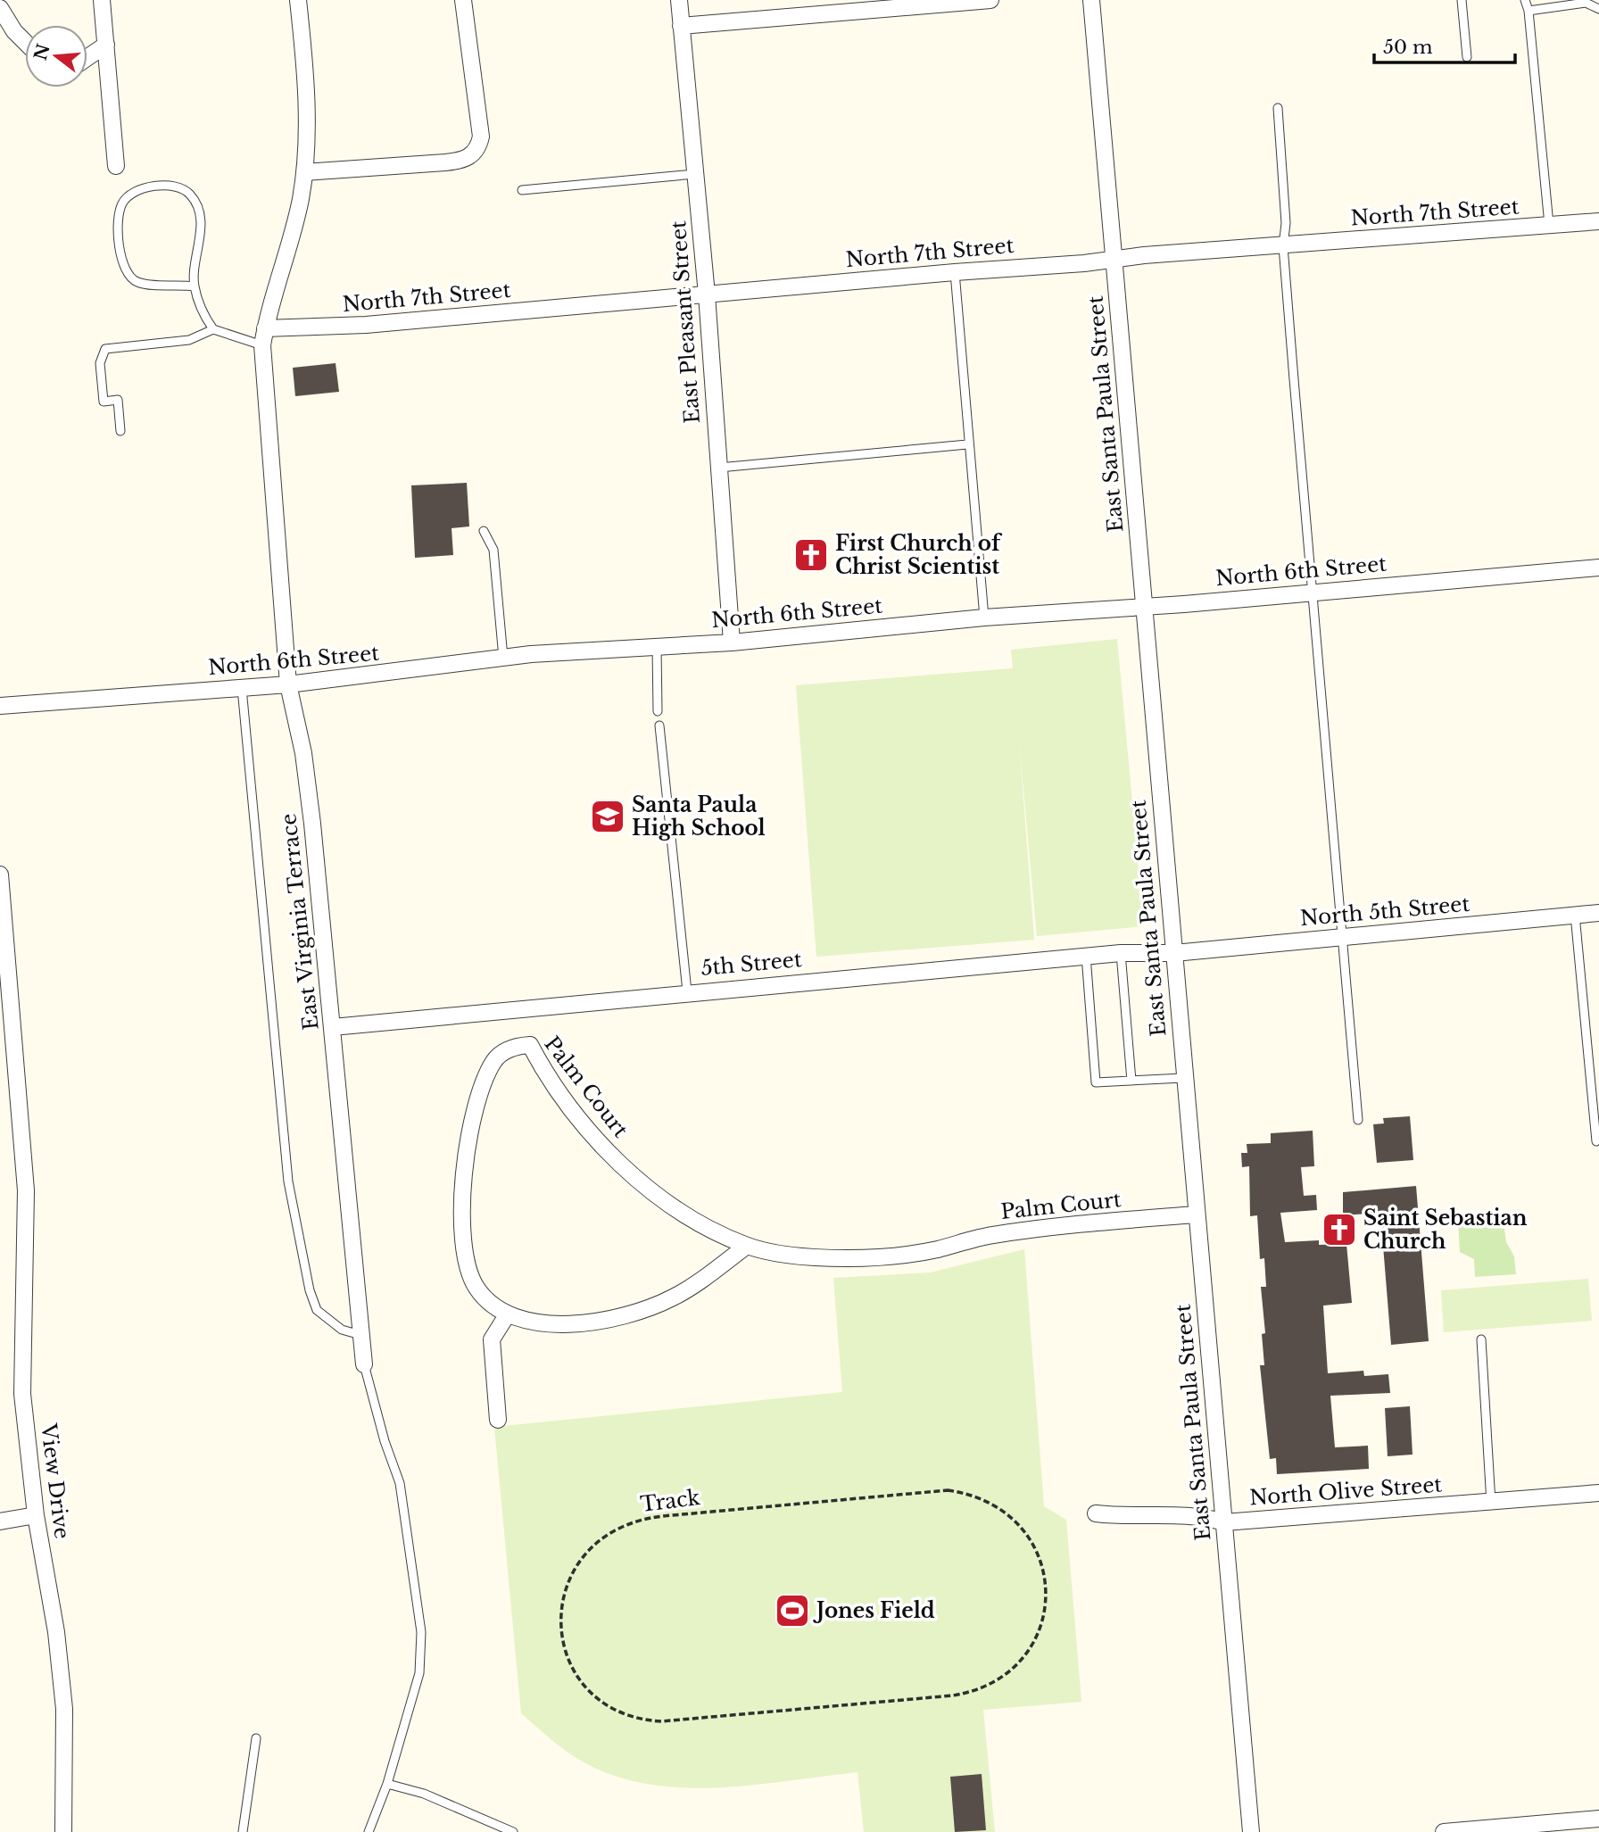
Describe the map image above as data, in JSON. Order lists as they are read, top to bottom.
{
  "streets": {
    "street": [
      "North 7th Street",
      "East Pleasant Street",
      "East Santa Paula Street",
      "North 6th Street",
      "North 5th Street",
      "East Virginia Terrace",
      "5th Street",
      "Palm Court",
      "View Drive",
      "North Olive Street"
    ],
    "path": ["Track"]
  },
  "crossings": [
    ["North 7th Street", "East Pleasant Street"],
    ["North 7th Street", "East Santa Paula Street"],
    ["North 7th Street", "East Virginia Terrace"],
    ["East Pleasant Street", "North 6th Street"],
    ["East Santa Paula Street", "North 6th Street"],
    ["East Santa Paula Street", "North 5th Street"],
    ["East Santa Paula Street", "5th Street"],
    ["East Santa Paula Street", "Palm Court"],
    ["East Santa Paula Street", "North Olive Street"],
    ["North 6th Street", "East Virginia Terrace"],
    ["North 5th Street", "5th Street"],
    ["East Virginia Terrace", "5th Street"]
  ],
  "places": {
    "church": ["First Church of Christ Scientist", "Saint Sebastian Church"],
    "school or university": ["Santa Paula High School"],
    "sports": ["Jones Field"]
  },
  "scale_bar": "50 m",
  "north": "left"
}
